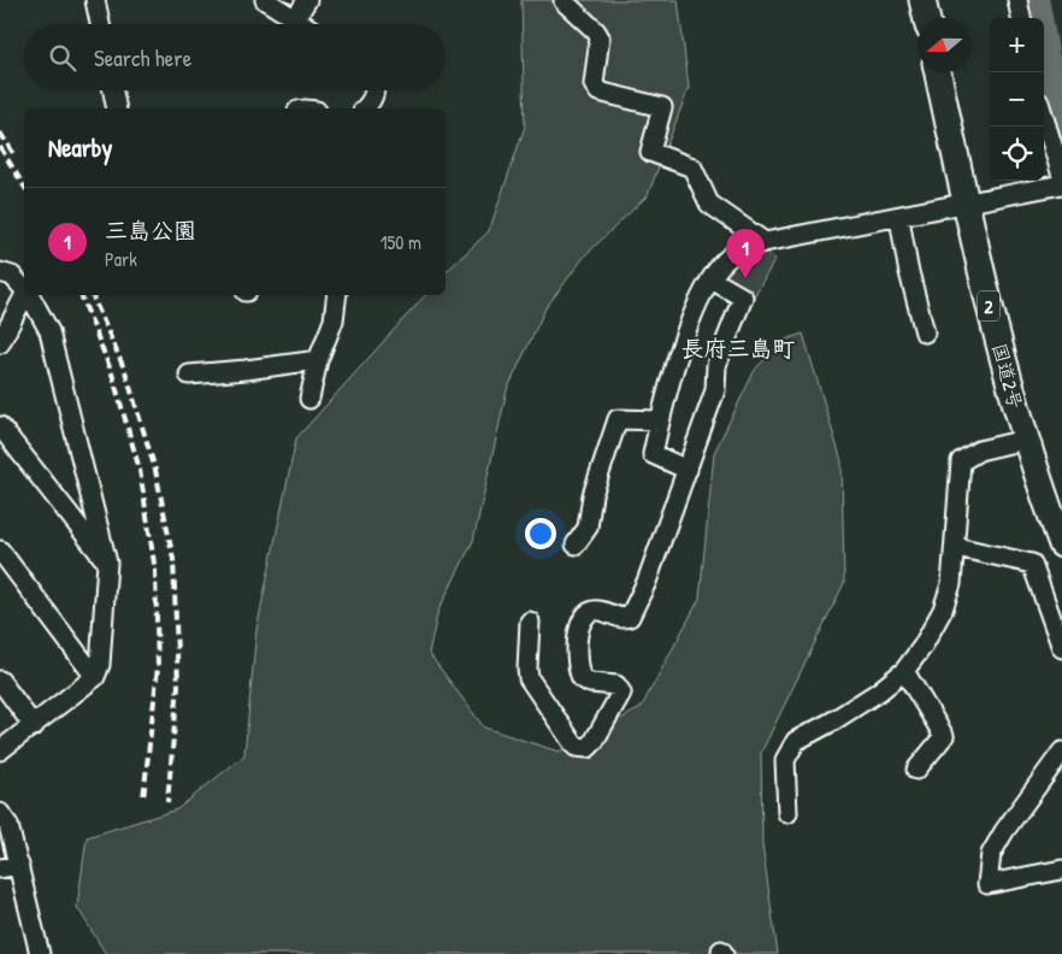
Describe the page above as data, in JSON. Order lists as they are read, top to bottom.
{
  "streets": {
    "highway": ["2", "国道2号"]
  },
  "districts": ["長府三島町"],
  "north": "left",
  "page": {
    "map_buttons": ["+", "−"],
    "search": "Search here",
    "heading": "Nearby",
    "list": [
      {
        "mark": "1",
        "name": "三島公園",
        "note": "Park",
        "value": "150 m"
      }
    ],
    "pins": "1"
  }
}
